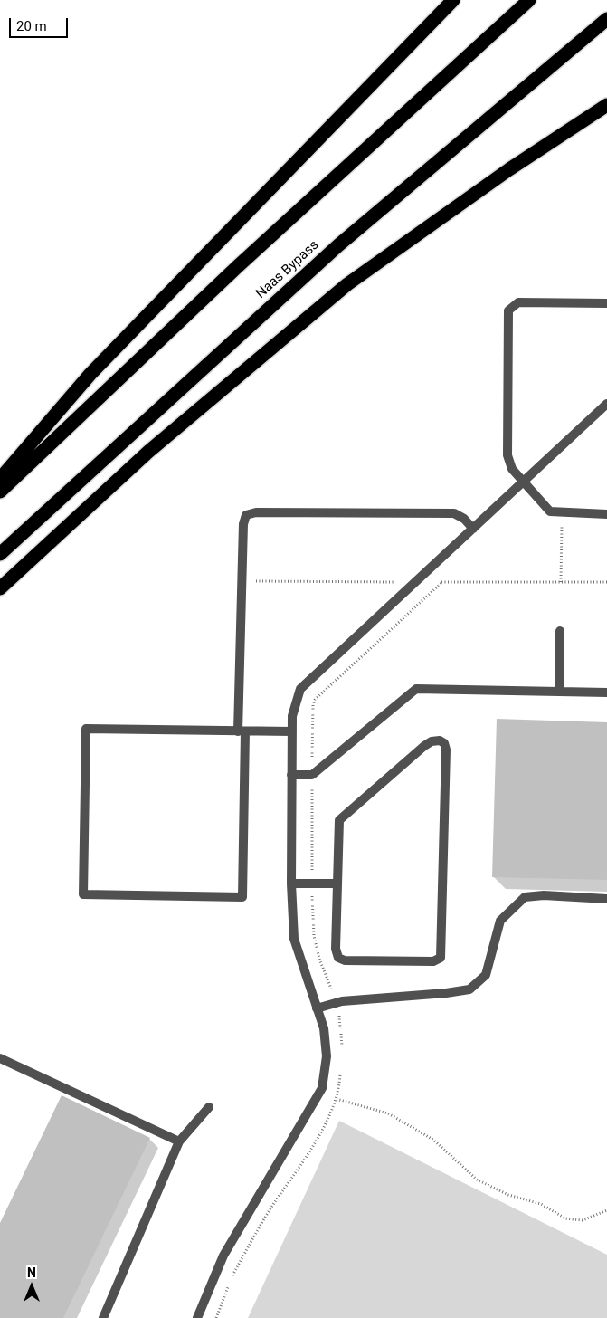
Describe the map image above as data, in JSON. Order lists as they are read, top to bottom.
{
  "streets": {
    "highway": ["Naas Bypass"]
  },
  "scale_bar": "20 m",
  "north": "top"
}
